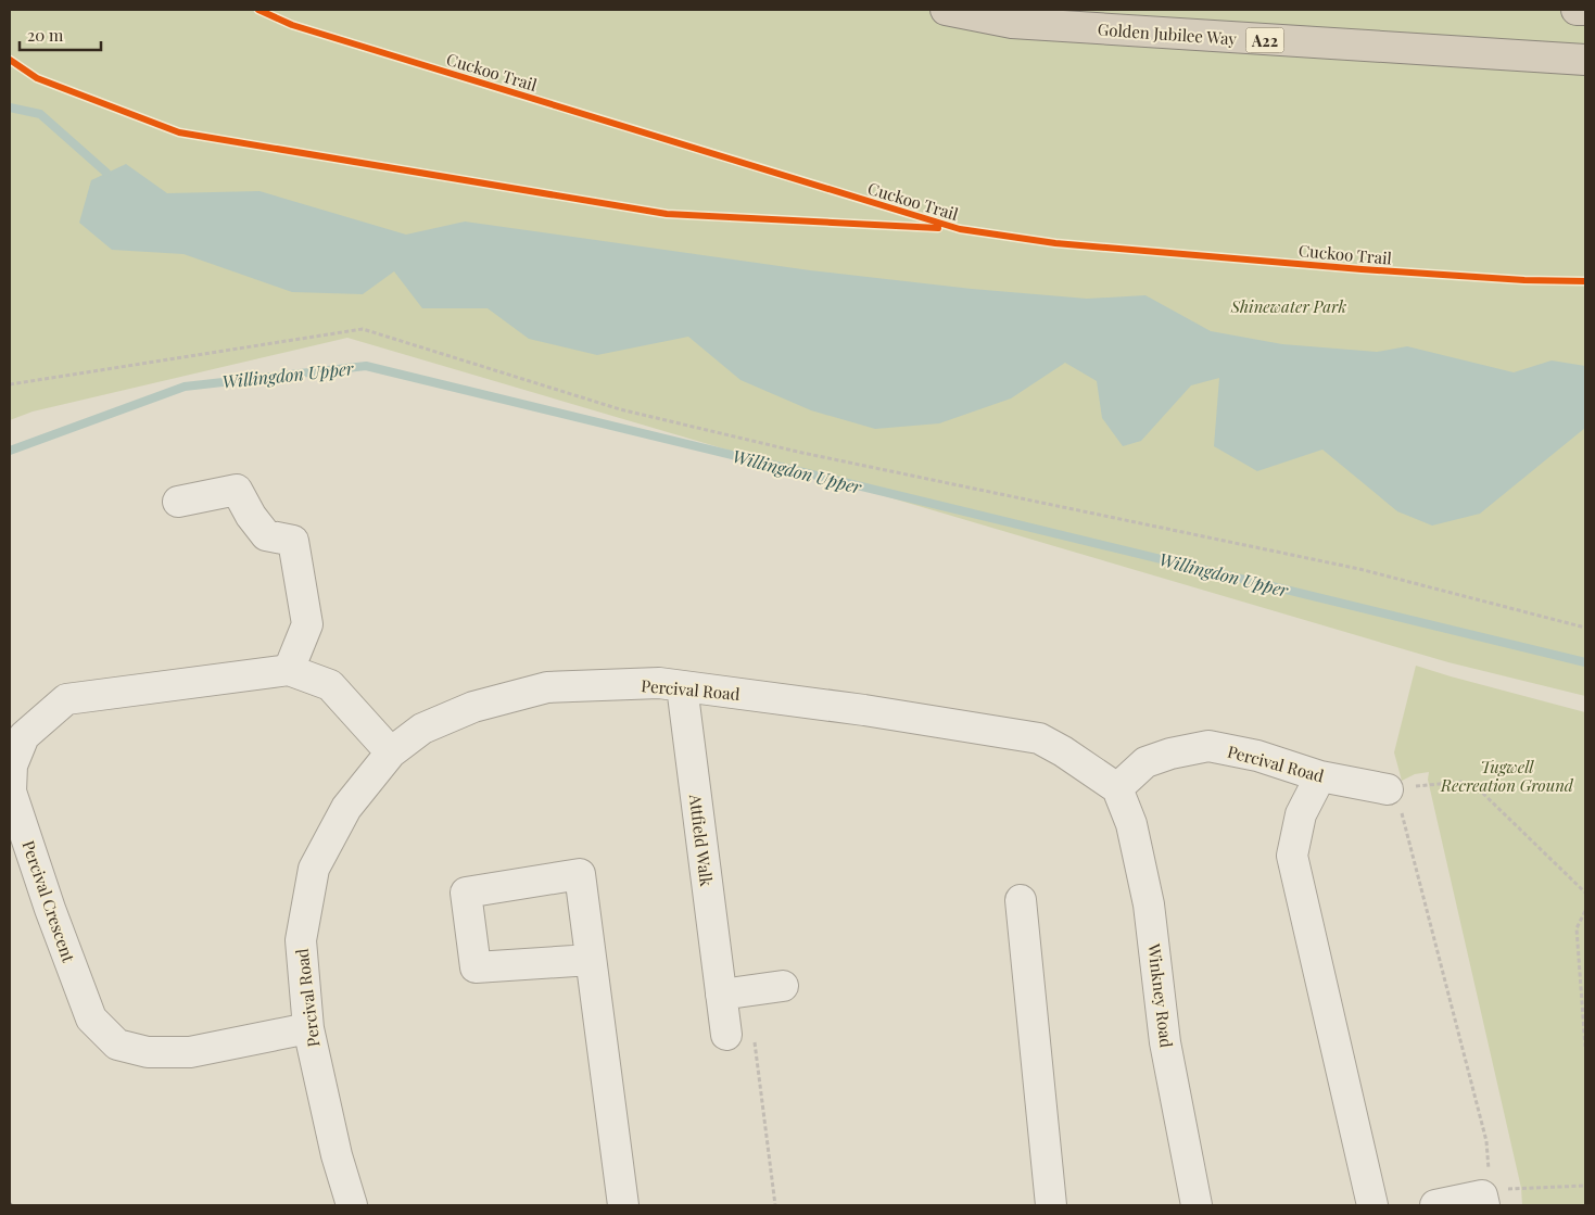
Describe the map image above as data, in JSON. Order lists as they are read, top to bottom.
{
  "streets": {
    "highway": ["Golden Jubilee Way", "A22"],
    "street": [
      "Percival Road",
      "Attfield Walk",
      "Percival Crescent",
      "Winkney Road"
    ],
    "cycle path": ["Cuckoo Trail"]
  },
  "crossings": [
    ["Percival Road", "Attfield Walk"],
    ["Percival Road", "Percival Crescent"],
    ["Percival Road", "Winkney Road"]
  ],
  "water": ["Willingdon Upper"],
  "parks": ["Shinewater Park", "Tugwell Recreation Ground"],
  "scale_bar": "20 m"
}
